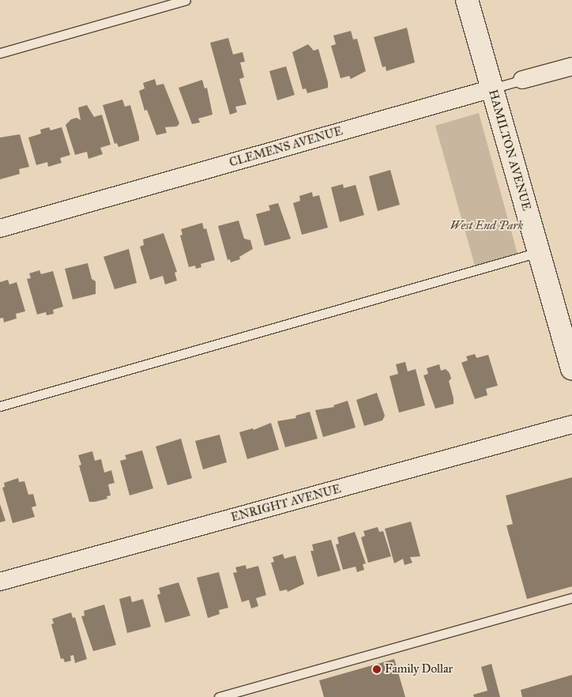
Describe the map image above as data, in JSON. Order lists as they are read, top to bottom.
{
  "streets": {
    "street": ["CLEMENS AVENUE", "HAMILTON AVENUE", "ENRIGHT AVENUE"]
  },
  "crossings": [
    ["CLEMENS AVENUE", "HAMILTON AVENUE"]
  ],
  "parks": ["West End Park"],
  "places": ["Family Dollar"]
}
